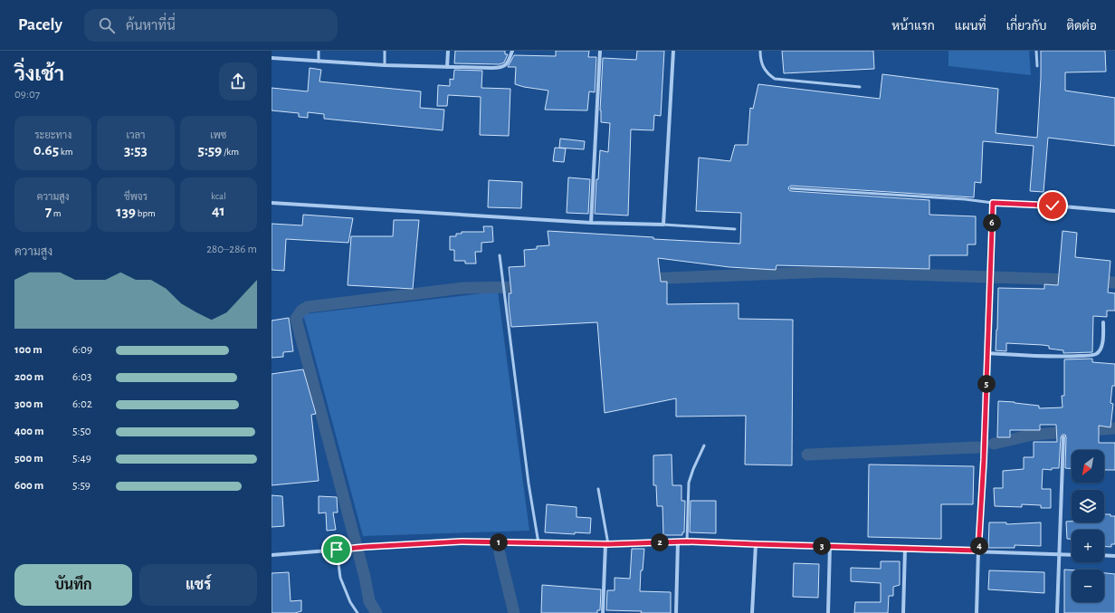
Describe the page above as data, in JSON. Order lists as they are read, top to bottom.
{
  "north": "bottom left",
  "page": {
    "header": "Pacely",
    "search": "ค้นหาที่นี่",
    "nav": [
      "หน้าแรก",
      "แผนที่",
      "เกี่ยวกับ",
      "ติดต่อ"
    ],
    "heading": ["วิ่งเช้า", "09:07"],
    "stats": [
      ["ระยะทาง", "0.65 km"],
      ["เวลา", "3:53"],
      ["เพซ", "5:59 /km"],
      ["ความสูง", "7 m"],
      ["ชีพจร", "139 bpm"],
      ["kcal", "41"]
    ],
    "pins": [
      "6",
      "5",
      "1",
      "2",
      "3",
      "4"
    ],
    "chart": ["ความสูง", "280–286 m"],
    "list": [
      {
        "name": "100 m",
        "note": "6:09"
      },
      {
        "name": "200 m",
        "note": "6:03"
      },
      {
        "name": "300 m",
        "note": "6:02"
      },
      {
        "name": "400 m",
        "note": "5:50"
      },
      {
        "name": "500 m",
        "note": "5:49"
      },
      {
        "name": "600 m",
        "note": "5:59"
      }
    ],
    "map_buttons": ["+", "−"],
    "buttons": ["บันทึก", "แชร์"]
  }
}
